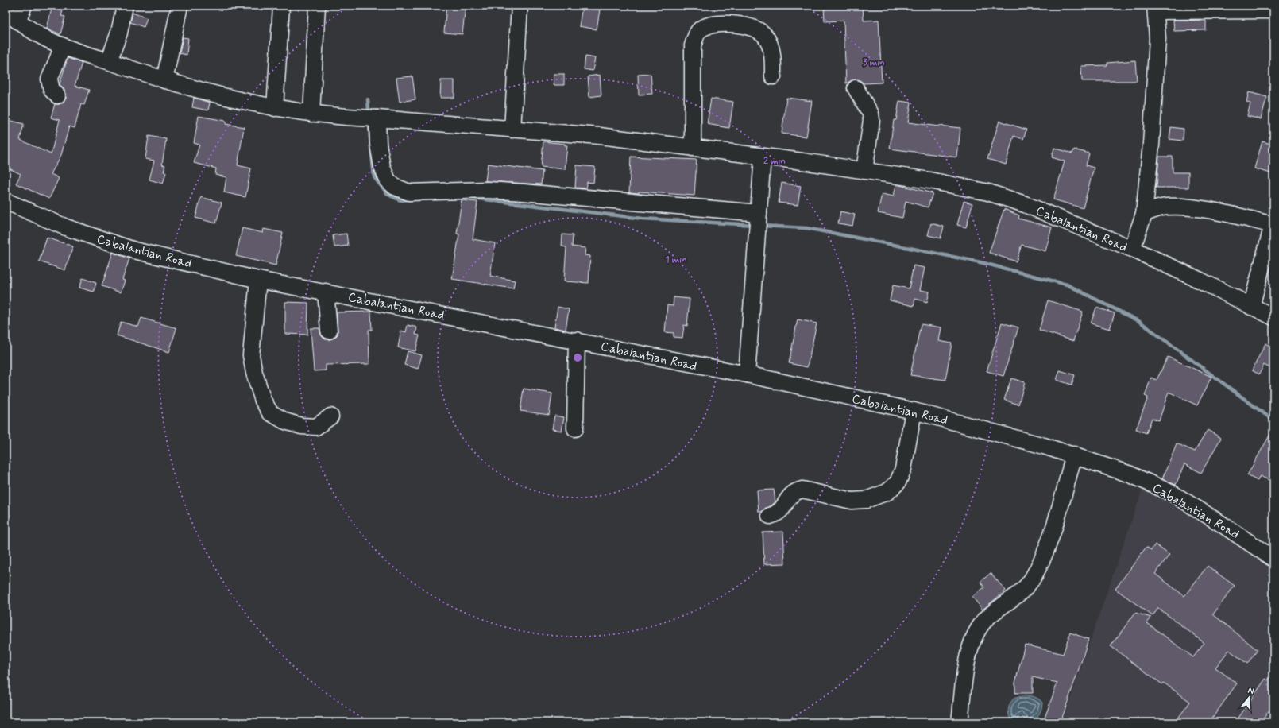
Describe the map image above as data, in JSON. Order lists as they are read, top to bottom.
{
  "streets": {
    "street": ["Cabalantian Road"]
  },
  "north": "top",
  "rings": ["3 min", "2 min", "1 min"]
}
